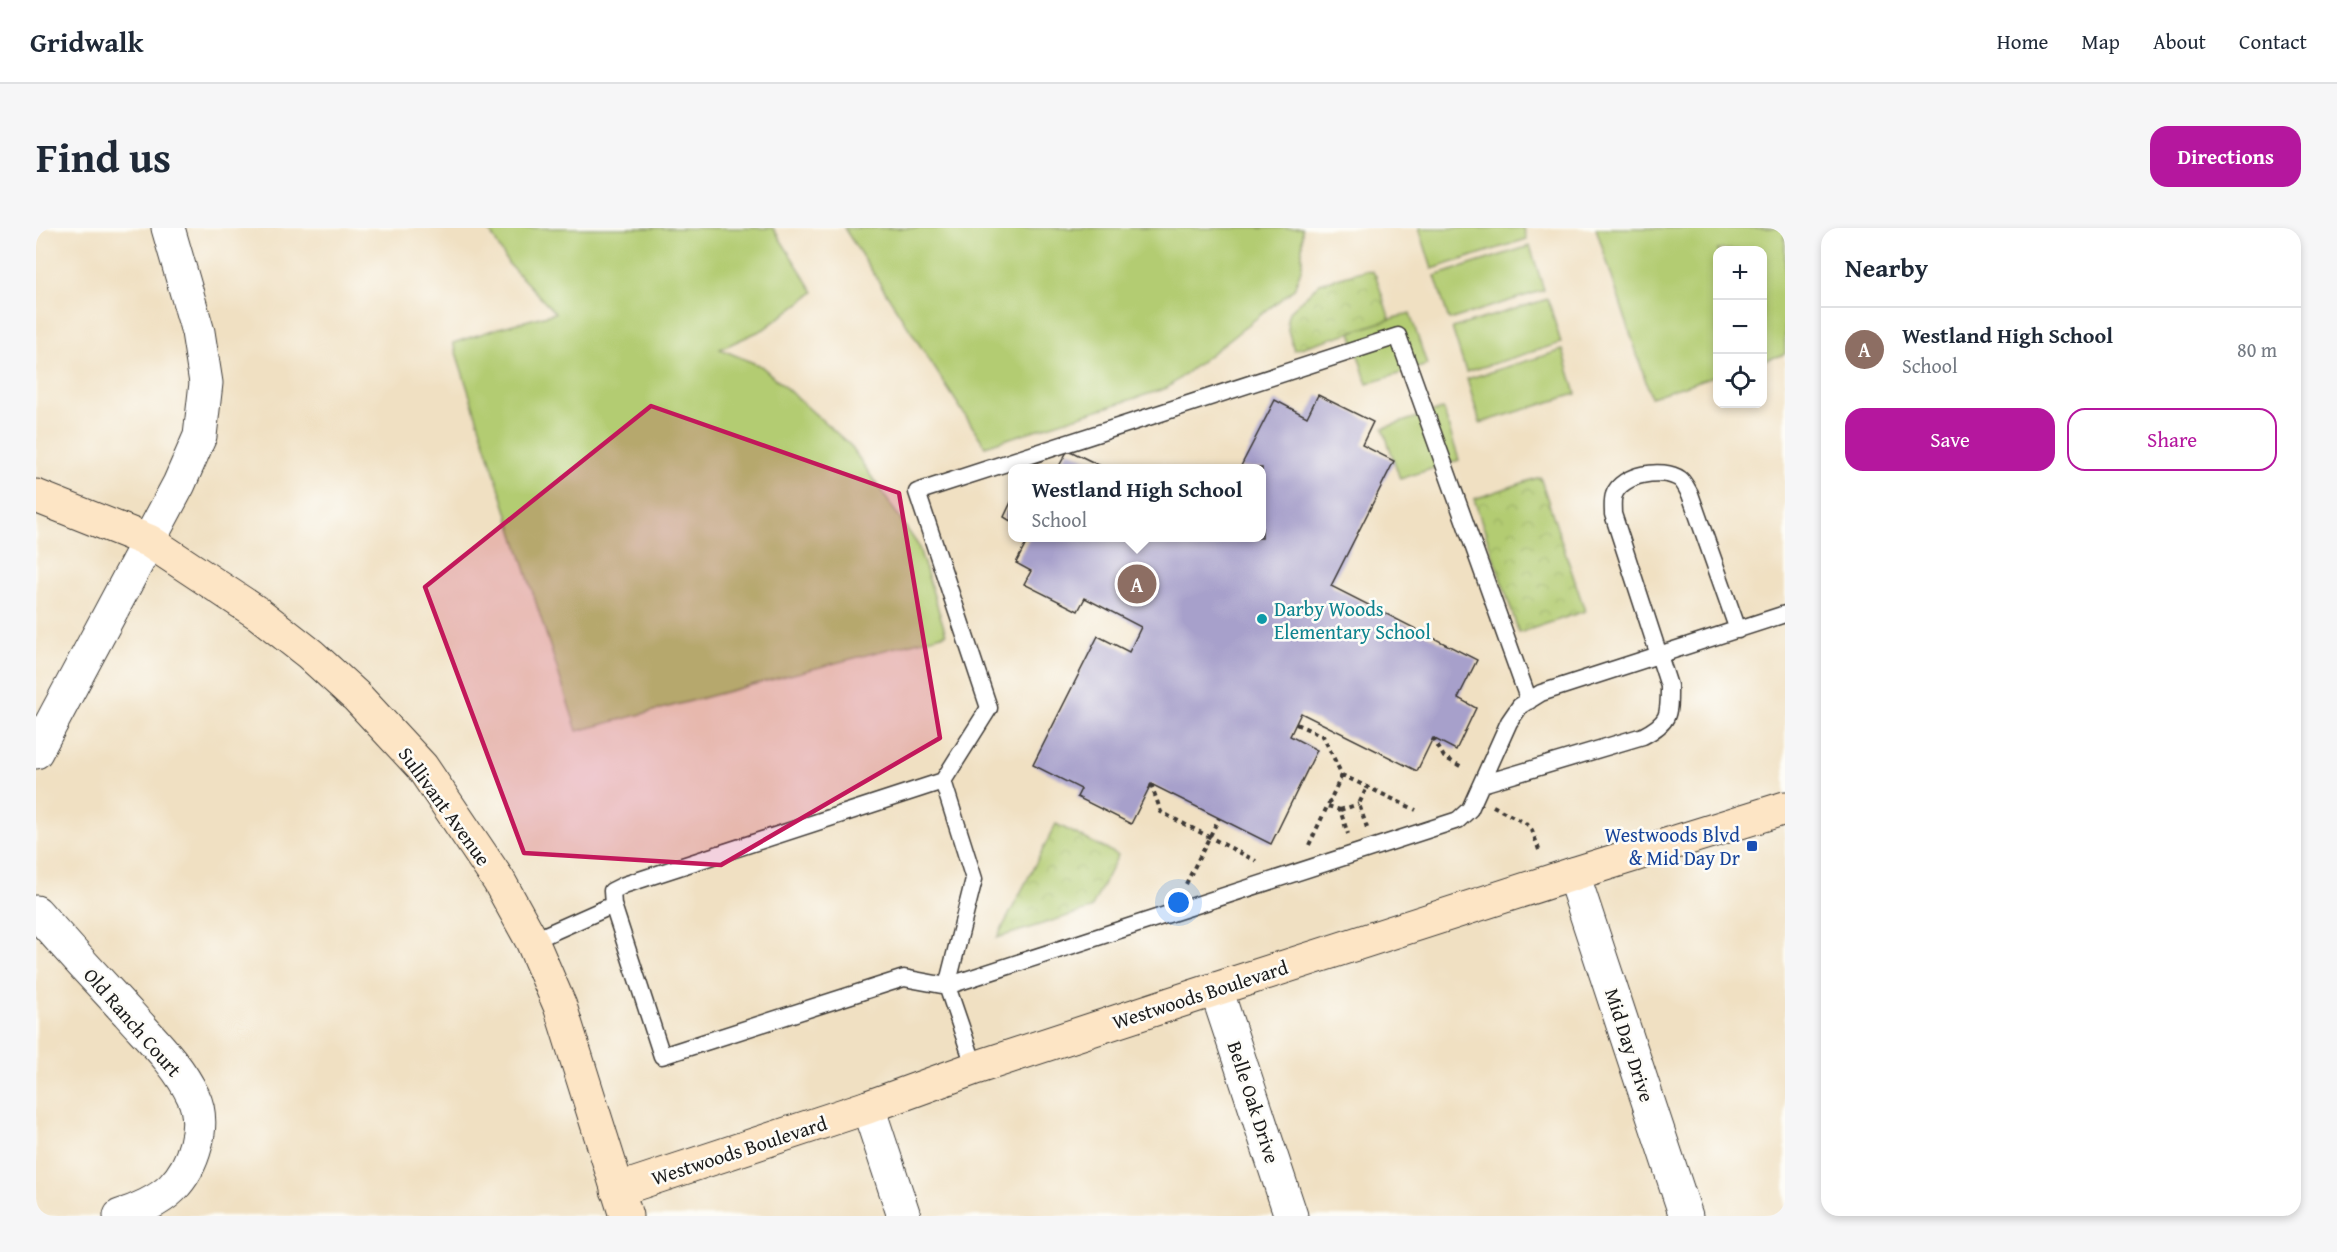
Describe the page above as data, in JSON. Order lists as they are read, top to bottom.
{
  "streets": {
    "street": [
      "Sullivant Avenue",
      "Westwoods Boulevard",
      "Old Ranch Court",
      "Mid Day Drive",
      "Belle Oak Drive"
    ]
  },
  "crossings": [
    ["Sullivant Avenue", "Westwoods Boulevard"],
    ["Westwoods Boulevard", "Mid Day Drive"],
    ["Westwoods Boulevard", "Belle Oak Drive"]
  ],
  "places": {
    "other": ["Darby Woods Elementary School"],
    "transit": ["Westwoods Blvd & Mid Day Dr"]
  },
  "page": {
    "header": "Gridwalk",
    "nav": [
      "Home",
      "Map",
      "About",
      "Contact"
    ],
    "title": "Find us",
    "buttons": [
      "Directions",
      ["Save", "Share"]
    ],
    "heading": "Nearby",
    "map_buttons": ["+", "−"],
    "list": [
      {
        "mark": "A",
        "name": "Westland High School",
        "note": "School",
        "value": "80 m"
      }
    ],
    "popup": ["Westland High School", "School"],
    "pins": "A"
  }
}
